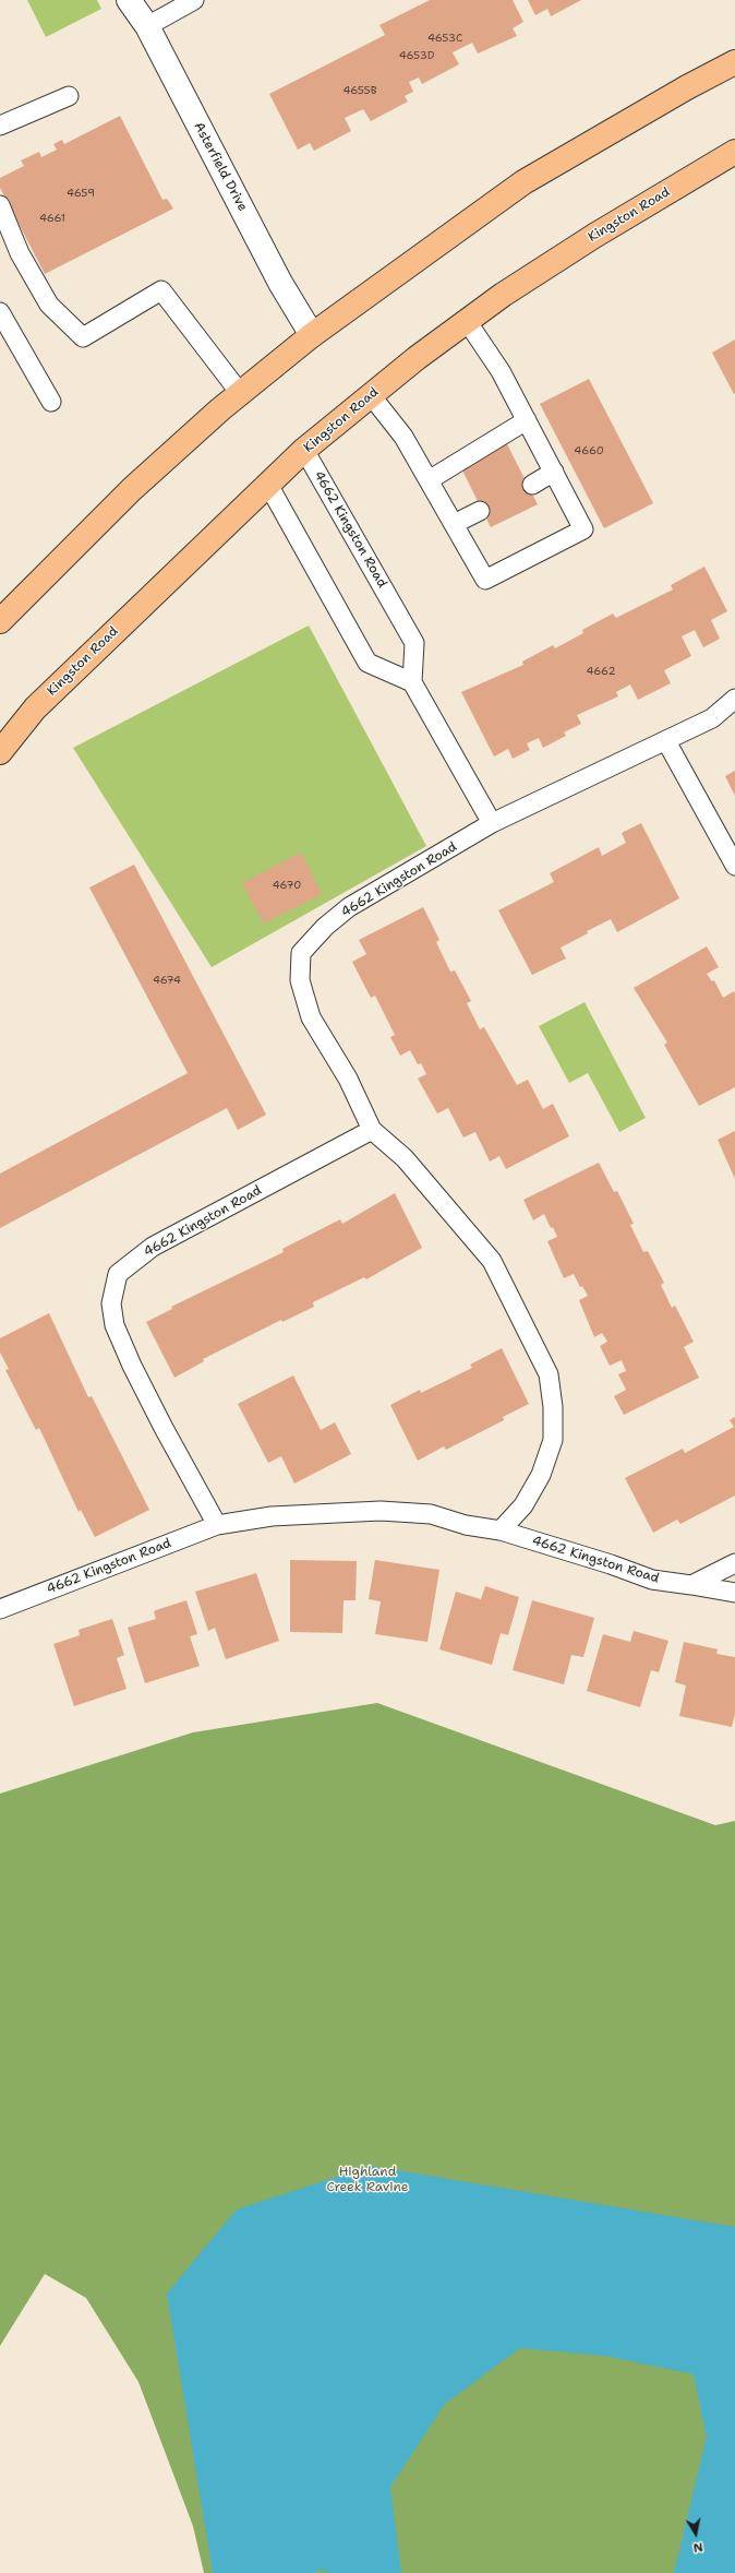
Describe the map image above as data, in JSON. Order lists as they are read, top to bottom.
{
  "streets": {
    "main road": ["Kingston Road"],
    "street": ["Asterfield Drive"],
    "lane": ["4662 Kingston Road"]
  },
  "crossings": [
    ["Kingston Road", "4662 Kingston Road"]
  ],
  "parks": ["Highland Creek Ravine"],
  "house_numbers": [
    "4653C",
    "4653D",
    "4655B",
    "4659",
    "4661",
    "4660",
    "4662",
    "4670",
    "4674"
  ],
  "north": "bottom"
}
